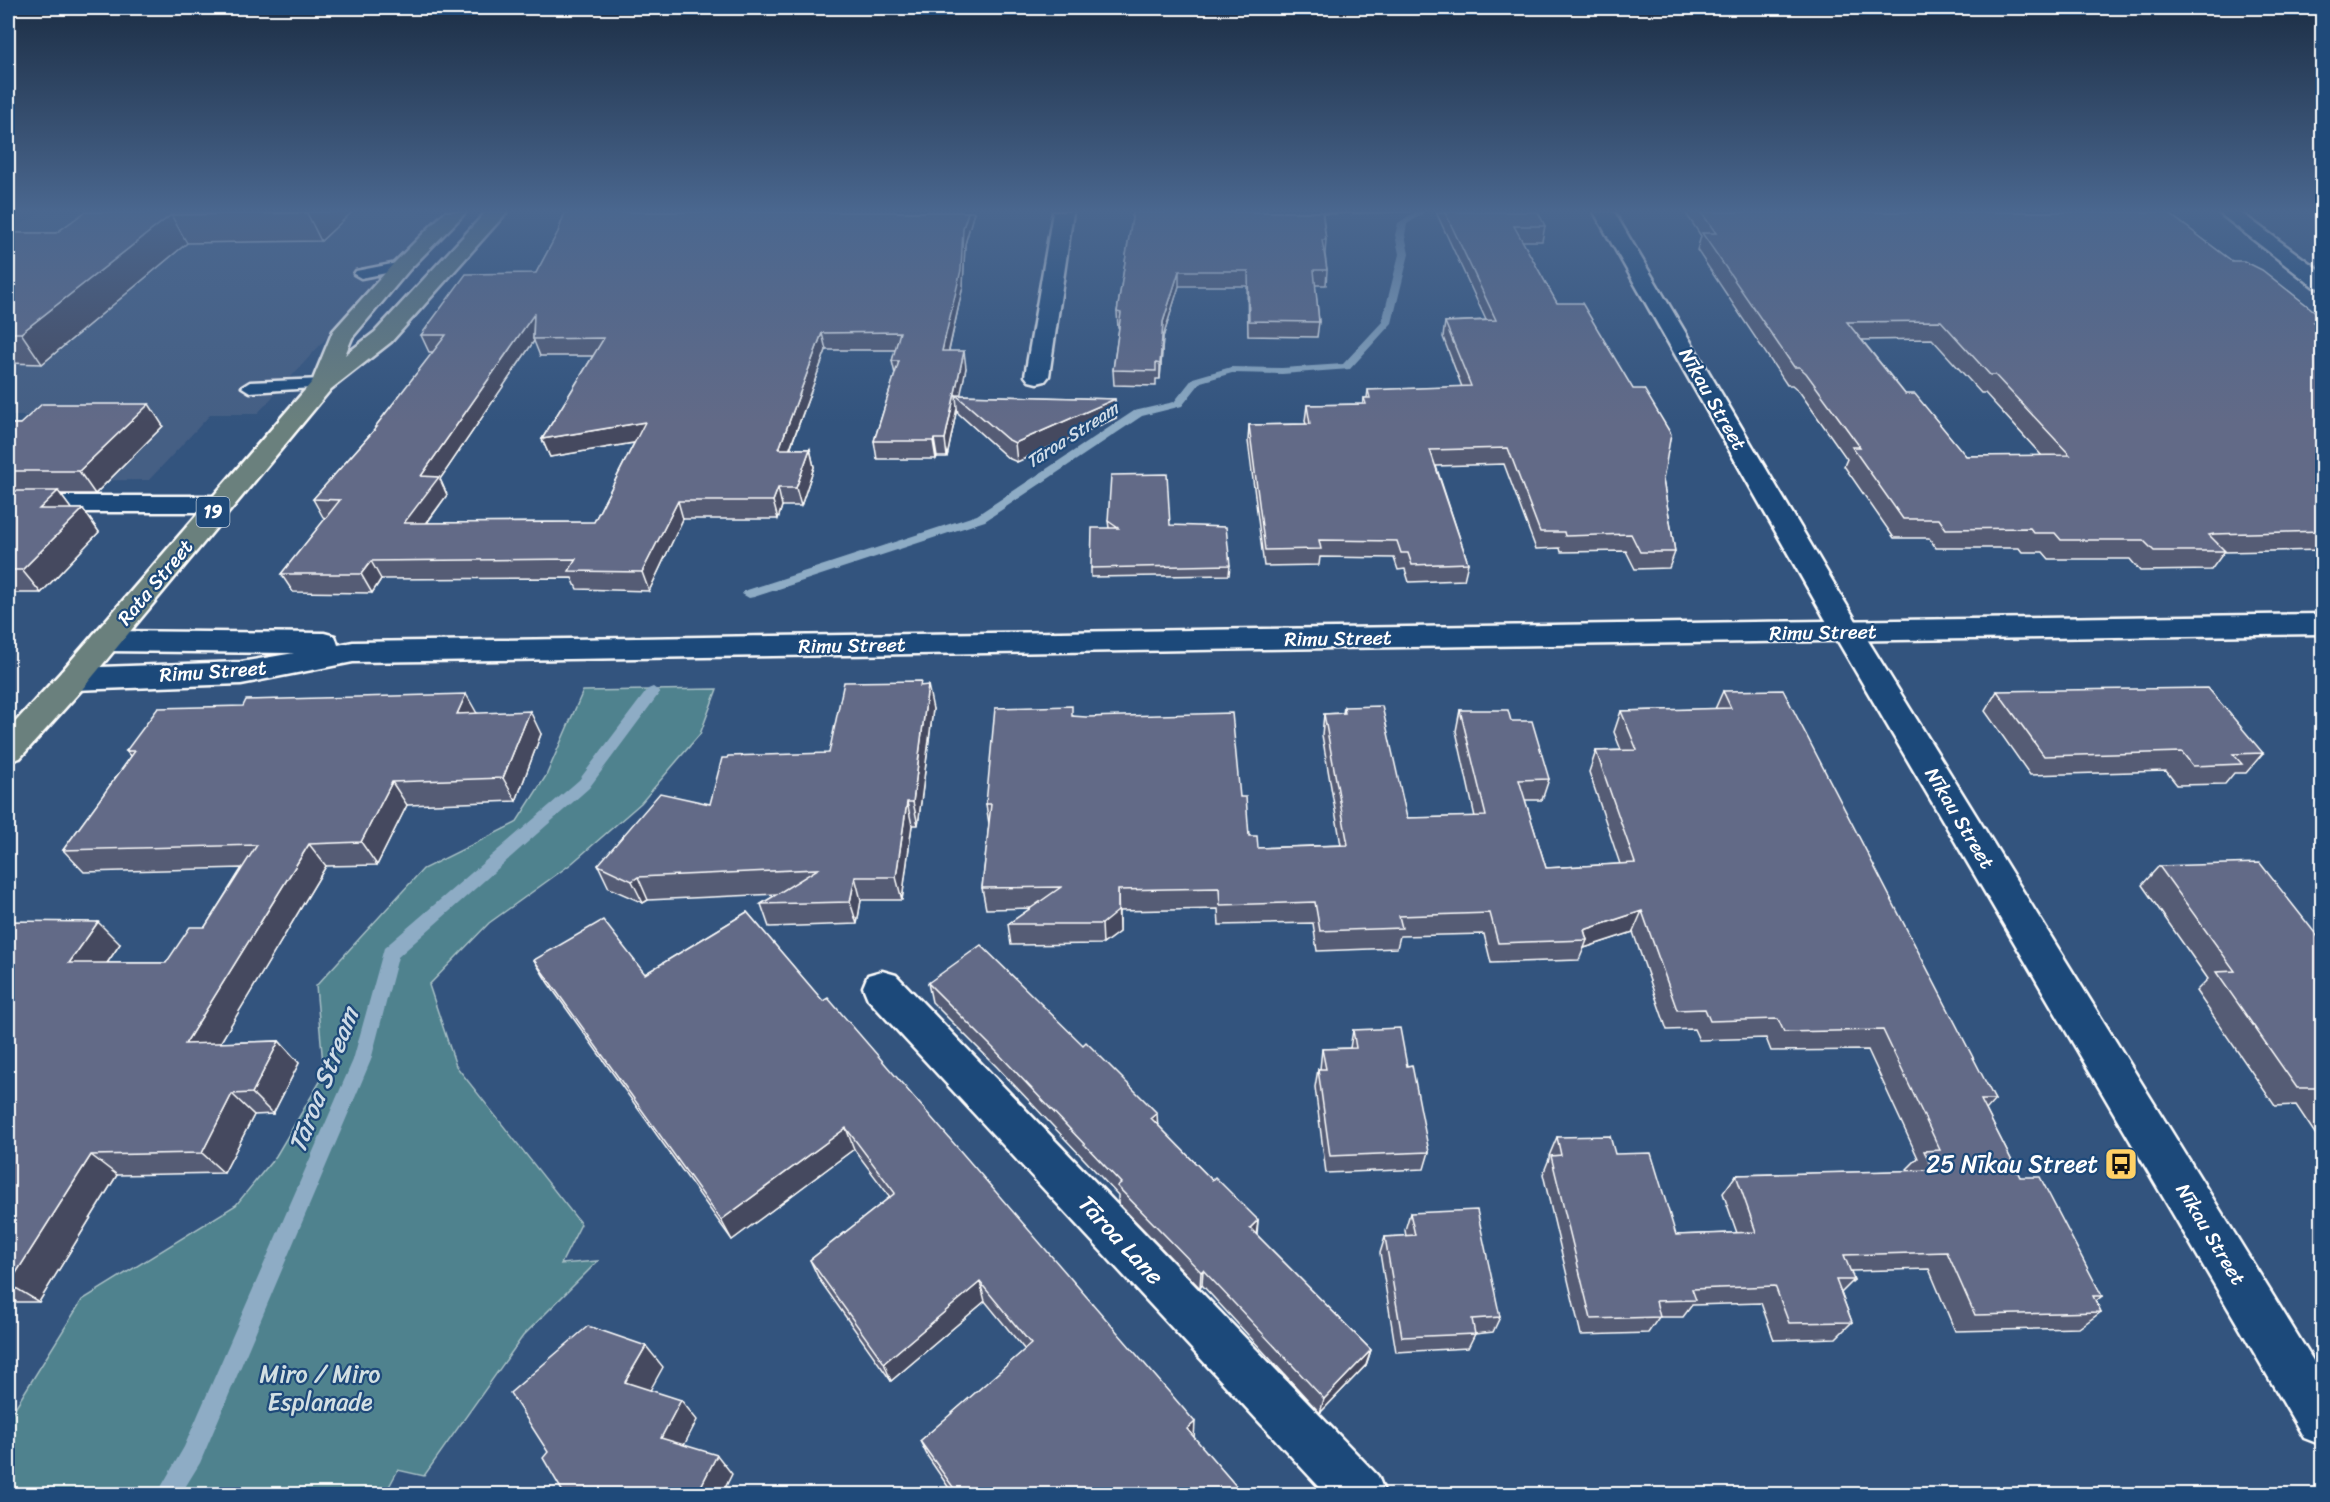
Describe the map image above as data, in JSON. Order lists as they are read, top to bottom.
{
  "streets": {
    "main road": ["19", "Rata Street"],
    "street": ["Nīkau Street", "Rimu Street", "Tāroa Lane"]
  },
  "crossings": [
    ["Nīkau Street", "Rimu Street"],
    ["Rata Street", "Rimu Street"]
  ],
  "water": ["Tāroa Stream"],
  "parks": ["Miro / Miro Esplanade"],
  "places": {
    "bus stop": ["25 Nīkau Street"]
  }
}
